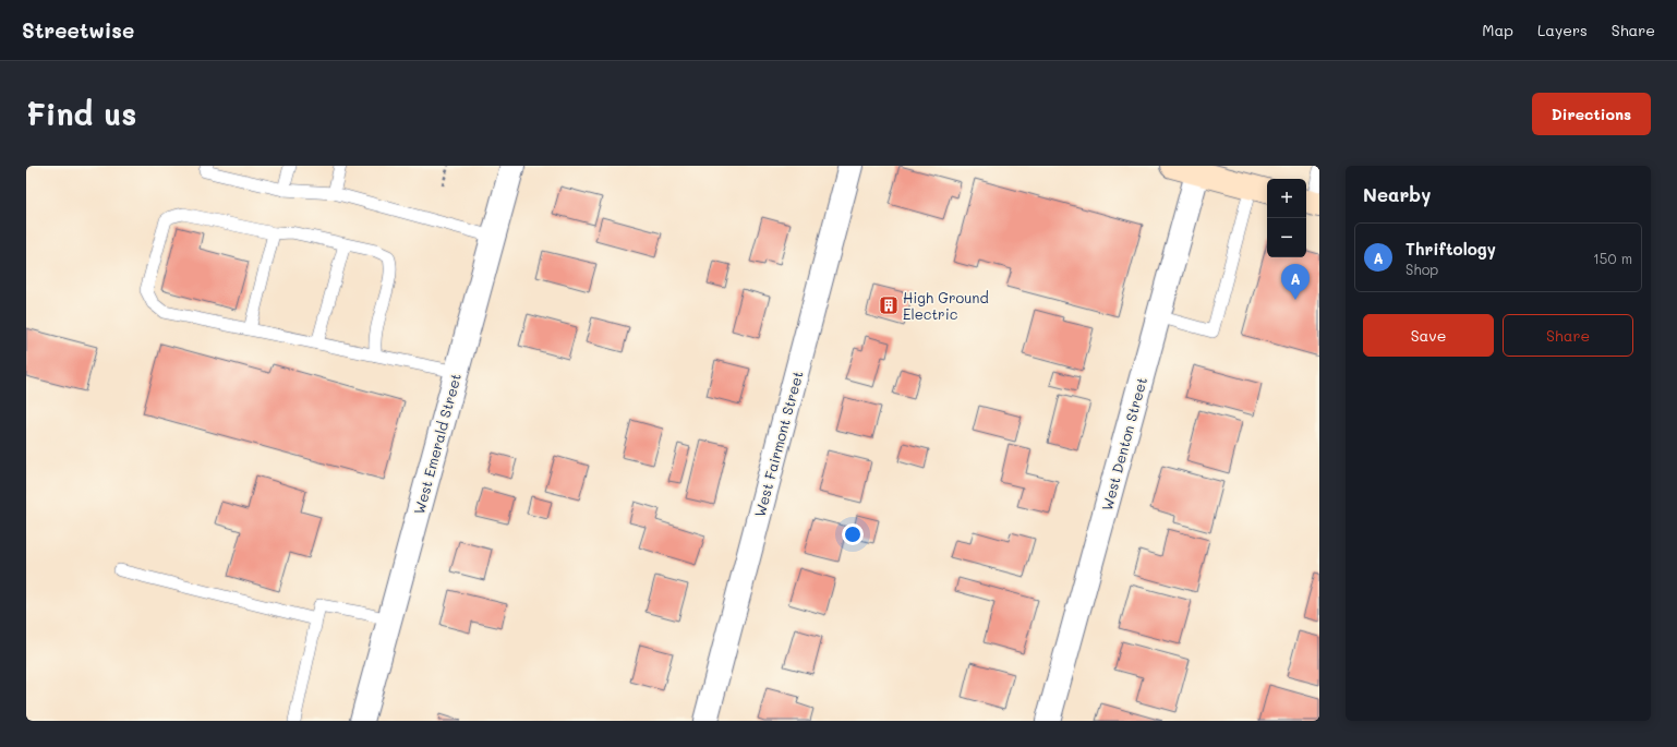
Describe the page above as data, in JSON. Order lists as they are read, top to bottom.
{
  "streets": {
    "street": ["West Emerald Street", "West Fairmont Street", "West Denton Street"]
  },
  "places": {
    "building": ["High Ground Electric"]
  },
  "page": {
    "header": "Streetwise",
    "nav": ["Map", "Layers", "Share"],
    "buttons": [
      "Directions",
      ["Save", "Share"]
    ],
    "title": "Find us",
    "heading": "Nearby",
    "map_buttons": ["+", "−"],
    "list": [
      {
        "mark": "A",
        "name": "Thriftology",
        "note": "Shop",
        "value": "150 m"
      }
    ],
    "pins": "A"
  }
}
